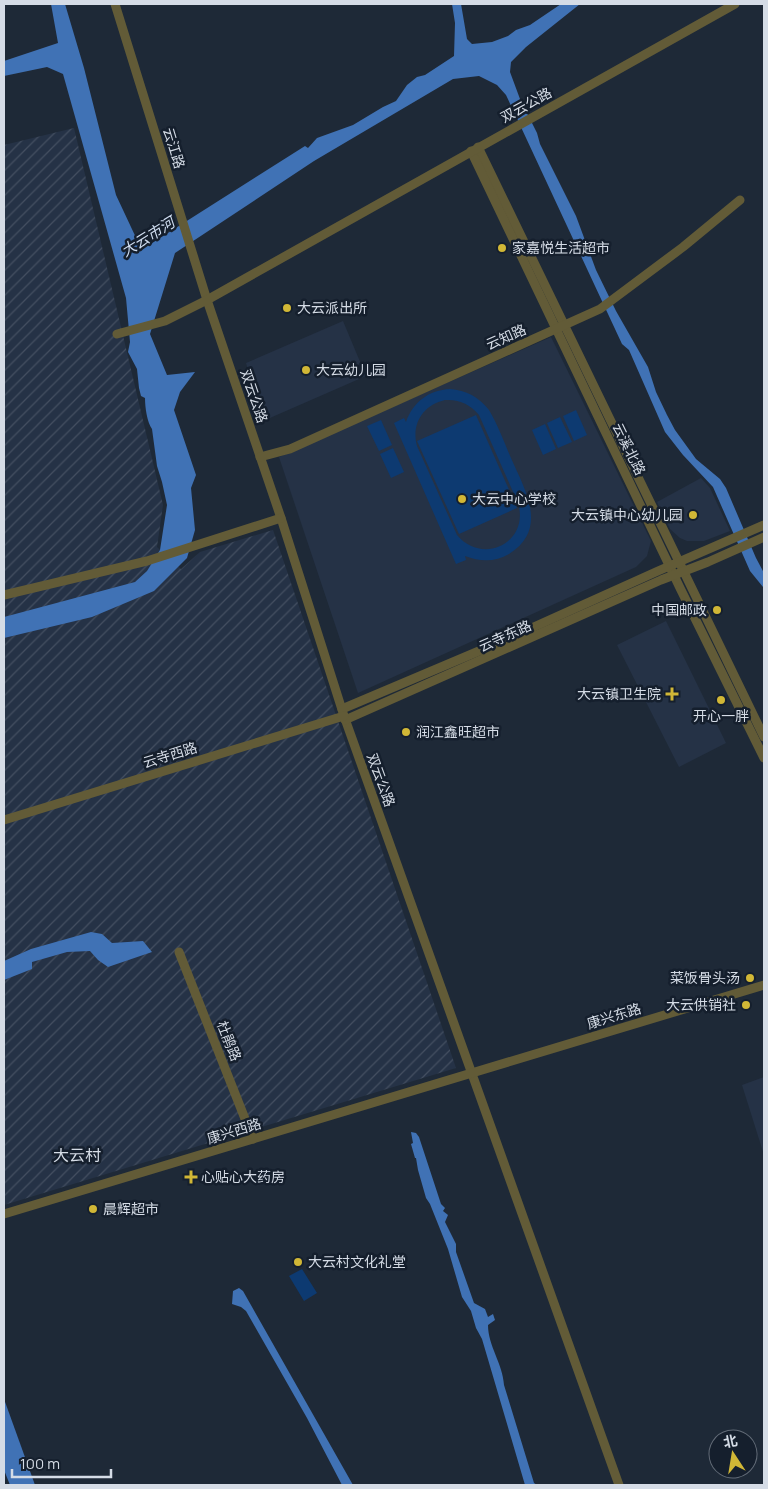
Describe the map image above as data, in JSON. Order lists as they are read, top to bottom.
{
  "streets": {
    "street": [
      "双云公路",
      "云江路",
      "云知路",
      "云溪北路",
      "云寺东路",
      "云寺西路",
      "康兴东路",
      "杜鹃路",
      "康兴西路"
    ]
  },
  "crossings": [
    ["双云公路", "云江路"],
    ["双云公路", "云知路"],
    ["双云公路", "云溪北路"],
    ["双云公路", "云寺东路"],
    ["双云公路", "云寺西路"],
    ["双云公路", "康兴东路"],
    ["双云公路", "康兴西路"],
    ["云知路", "云溪北路"],
    ["云溪北路", "云寺东路"],
    ["云寺东路", "云寺西路"],
    ["康兴东路", "康兴西路"],
    ["杜鹃路", "康兴西路"]
  ],
  "districts": ["大云村"],
  "water": ["大云市河"],
  "places": {
    "other": [
      "家嘉悦生活超市",
      "大云派出所",
      "大云幼儿园",
      "大云中心学校",
      "大云镇中心幼儿园",
      "中国邮政",
      "开心一胖",
      "润江鑫旺超市",
      "菜饭骨头汤",
      "大云供销社",
      "晨辉超市",
      "大云村文化礼堂"
    ],
    "health": ["大云镇卫生院", "心贴心大药房"]
  },
  "scale_bar": "100 m",
  "north": "top"
}
